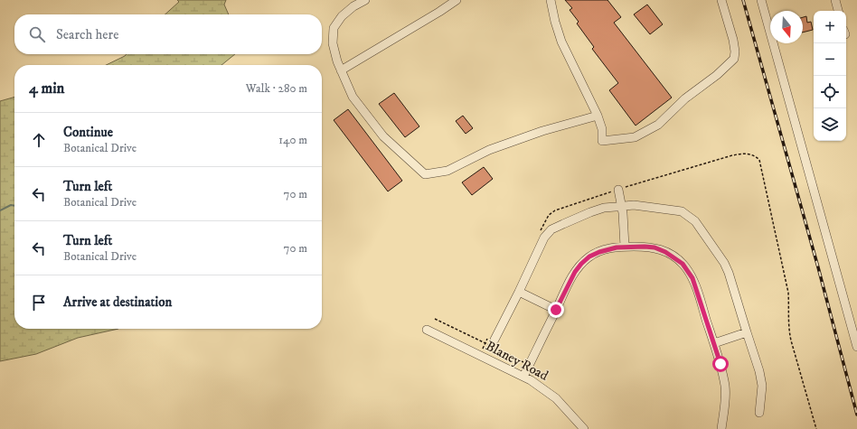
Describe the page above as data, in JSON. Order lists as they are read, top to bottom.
{
  "streets": {
    "street": ["Blaney Road"]
  },
  "north": "bottom",
  "page": {
    "map_buttons": ["+", "−"],
    "search": "Search here",
    "heading": ["4 min", "Walk · 280 m"],
    "list": [
      ["Continue", "Botanical Drive", "140 m"],
      ["Turn left", "Botanical Drive", "70 m"],
      ["Turn left", "Botanical Drive", "70 m"],
      "Arrive at destination"
    ]
  }
}
